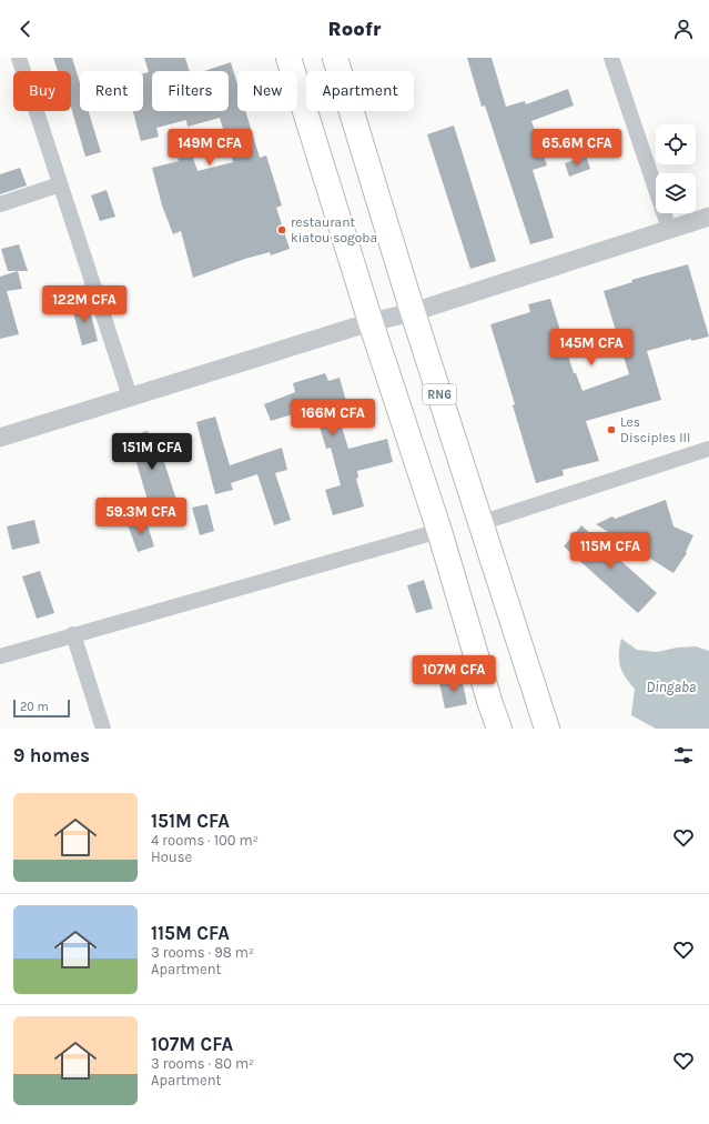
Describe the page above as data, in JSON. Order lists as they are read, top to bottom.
{
  "streets": {
    "highway": ["RN6"]
  },
  "water": ["Dingaba"],
  "places": ["restaurant kiatou sogoba", "Les Disciples III"],
  "scale_bar": "20 m",
  "page": {
    "header": "Roofr",
    "chip": [
      "Buy",
      "Rent",
      "Filters",
      "New",
      "Apartment"
    ],
    "price": [
      "149M CFA",
      "65.6M CFA",
      "122M CFA",
      "145M CFA",
      "166M CFA",
      "151M CFA",
      "59.3M CFA",
      "115M CFA",
      "107M CFA"
    ],
    "scale": "20 m",
    "heading": "9 homes",
    "list": [
      {
        "name": "151M CFA",
        "note": "4 rooms · 100 m² · House"
      },
      {
        "name": "115M CFA",
        "note": "3 rooms · 98 m² · Apartment"
      },
      {
        "name": "107M CFA",
        "note": "3 rooms · 80 m² · Apartment"
      }
    ]
  }
}
